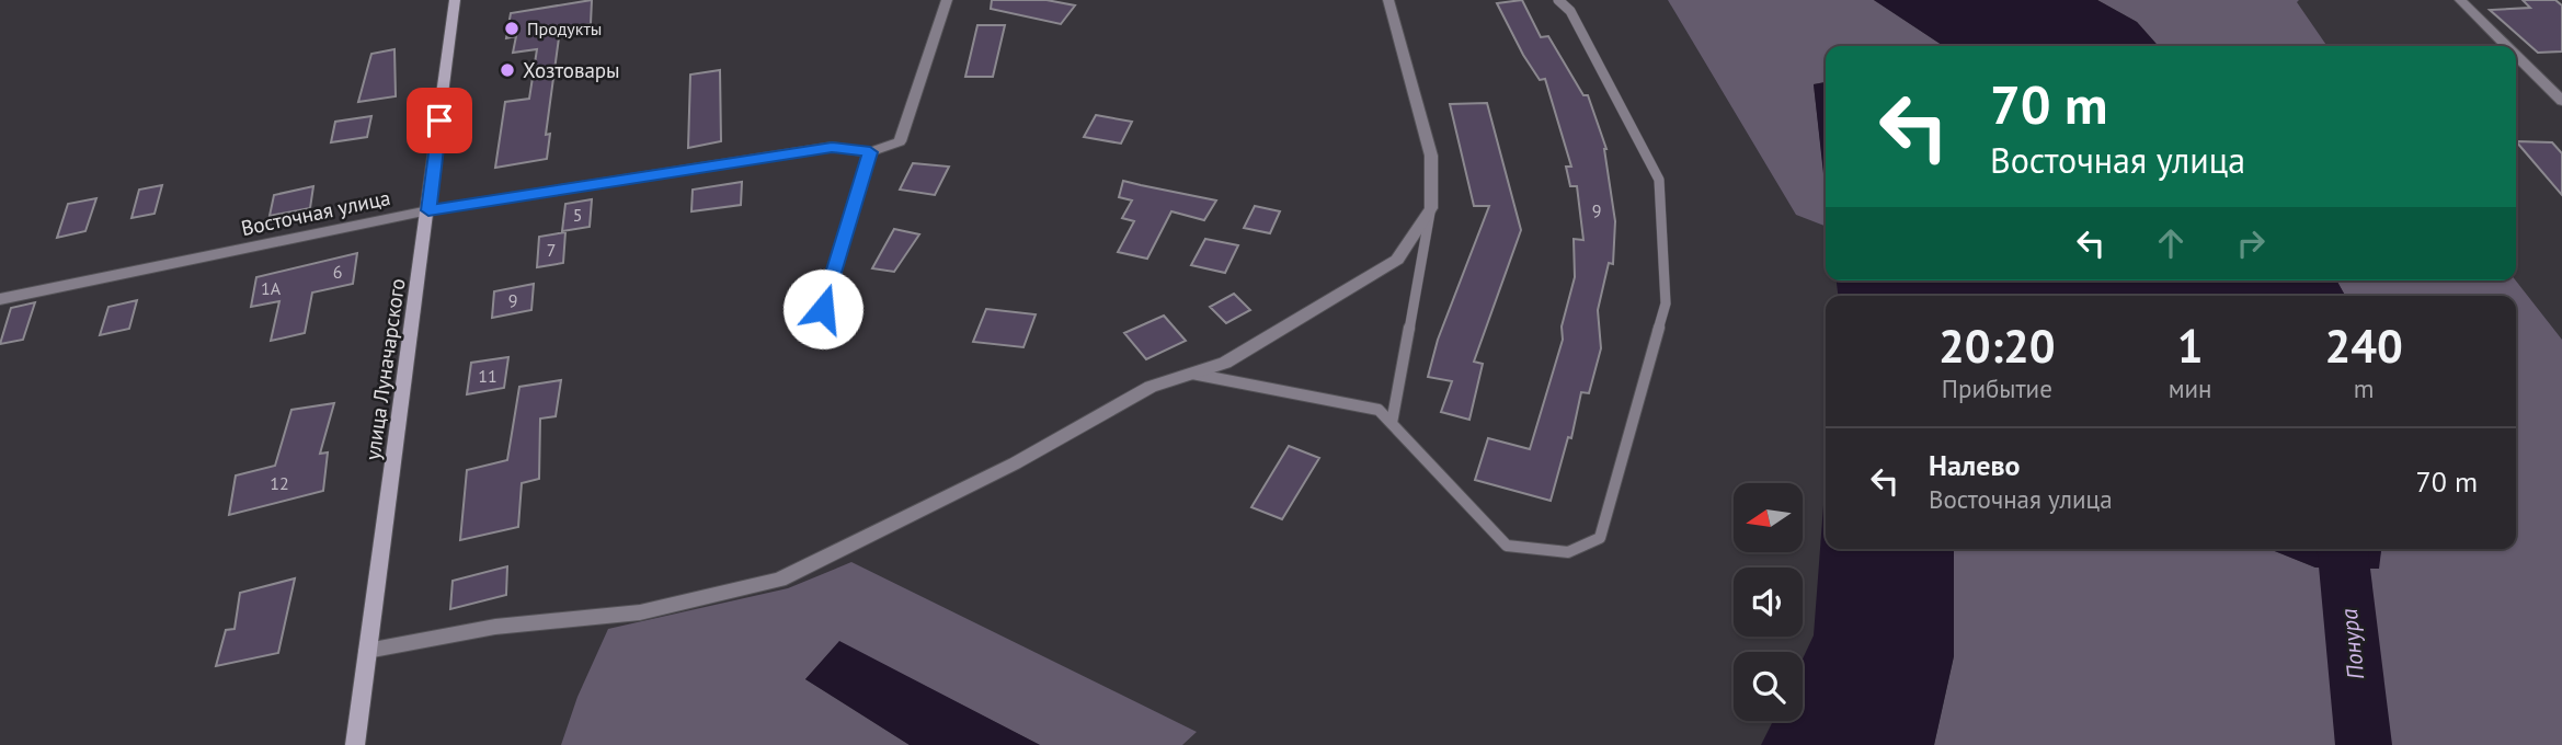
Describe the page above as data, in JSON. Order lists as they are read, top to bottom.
{
  "streets": {
    "main road": ["улица Луначарского"],
    "street": ["Восточная улица"]
  },
  "crossings": [
    ["Восточная улица", "улица Луначарского"]
  ],
  "water": ["Понура"],
  "places": ["Продукты", "Хозтовары"],
  "house_numbers": [
    "9",
    "5",
    "7",
    "6",
    "1А",
    "9",
    "11",
    "12"
  ],
  "north": "left",
  "page": {
    "turn": ["70 m", "Восточная улица"],
    "eta": [
      "20:20",
      "Прибытие",
      "1",
      "мин",
      "240",
      "m"
    ],
    "list": [
      {
        "name": "Налево",
        "note": "Восточная улица",
        "value": "70 m"
      }
    ]
  }
}
